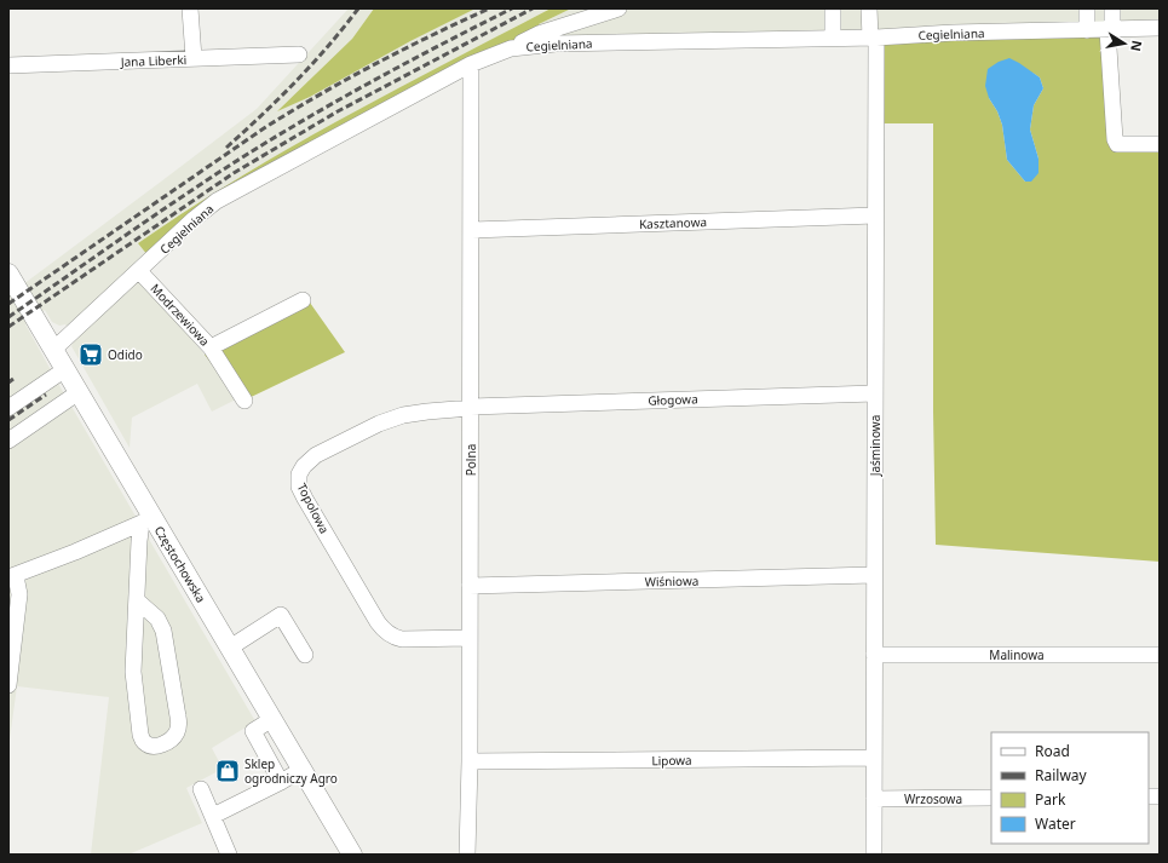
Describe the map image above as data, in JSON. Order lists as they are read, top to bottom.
{
  "streets": {
    "main road": ["Częstochowska"],
    "street": [
      "Cegielniana",
      "Jana Liberki",
      "Kasztanowa",
      "Modrzewiowa",
      "Głogowa",
      "Jaśminowa",
      "Polna",
      "Topolowa",
      "Wiśniowa",
      "Malinowa",
      "Lipowa",
      "Wrzosowa"
    ]
  },
  "crossings": [
    ["Cegielniana", "Modrzewiowa"],
    ["Cegielniana", "Jaśminowa"],
    ["Cegielniana", "Polna"],
    ["Cegielniana", "Częstochowska"],
    ["Kasztanowa", "Jaśminowa"],
    ["Kasztanowa", "Polna"],
    ["Głogowa", "Jaśminowa"],
    ["Głogowa", "Polna"],
    ["Głogowa", "Topolowa"],
    ["Jaśminowa", "Wiśniowa"],
    ["Jaśminowa", "Malinowa"],
    ["Jaśminowa", "Lipowa"],
    ["Jaśminowa", "Wrzosowa"],
    ["Polna", "Topolowa"],
    ["Polna", "Wiśniowa"],
    ["Polna", "Lipowa"]
  ],
  "places": {
    "supermarket": ["Odido"],
    "shop": ["Sklep ogrodniczy Agro"]
  },
  "legend": [
    "Road",
    "Railway",
    "Park",
    "Water"
  ],
  "north": "right"
}
